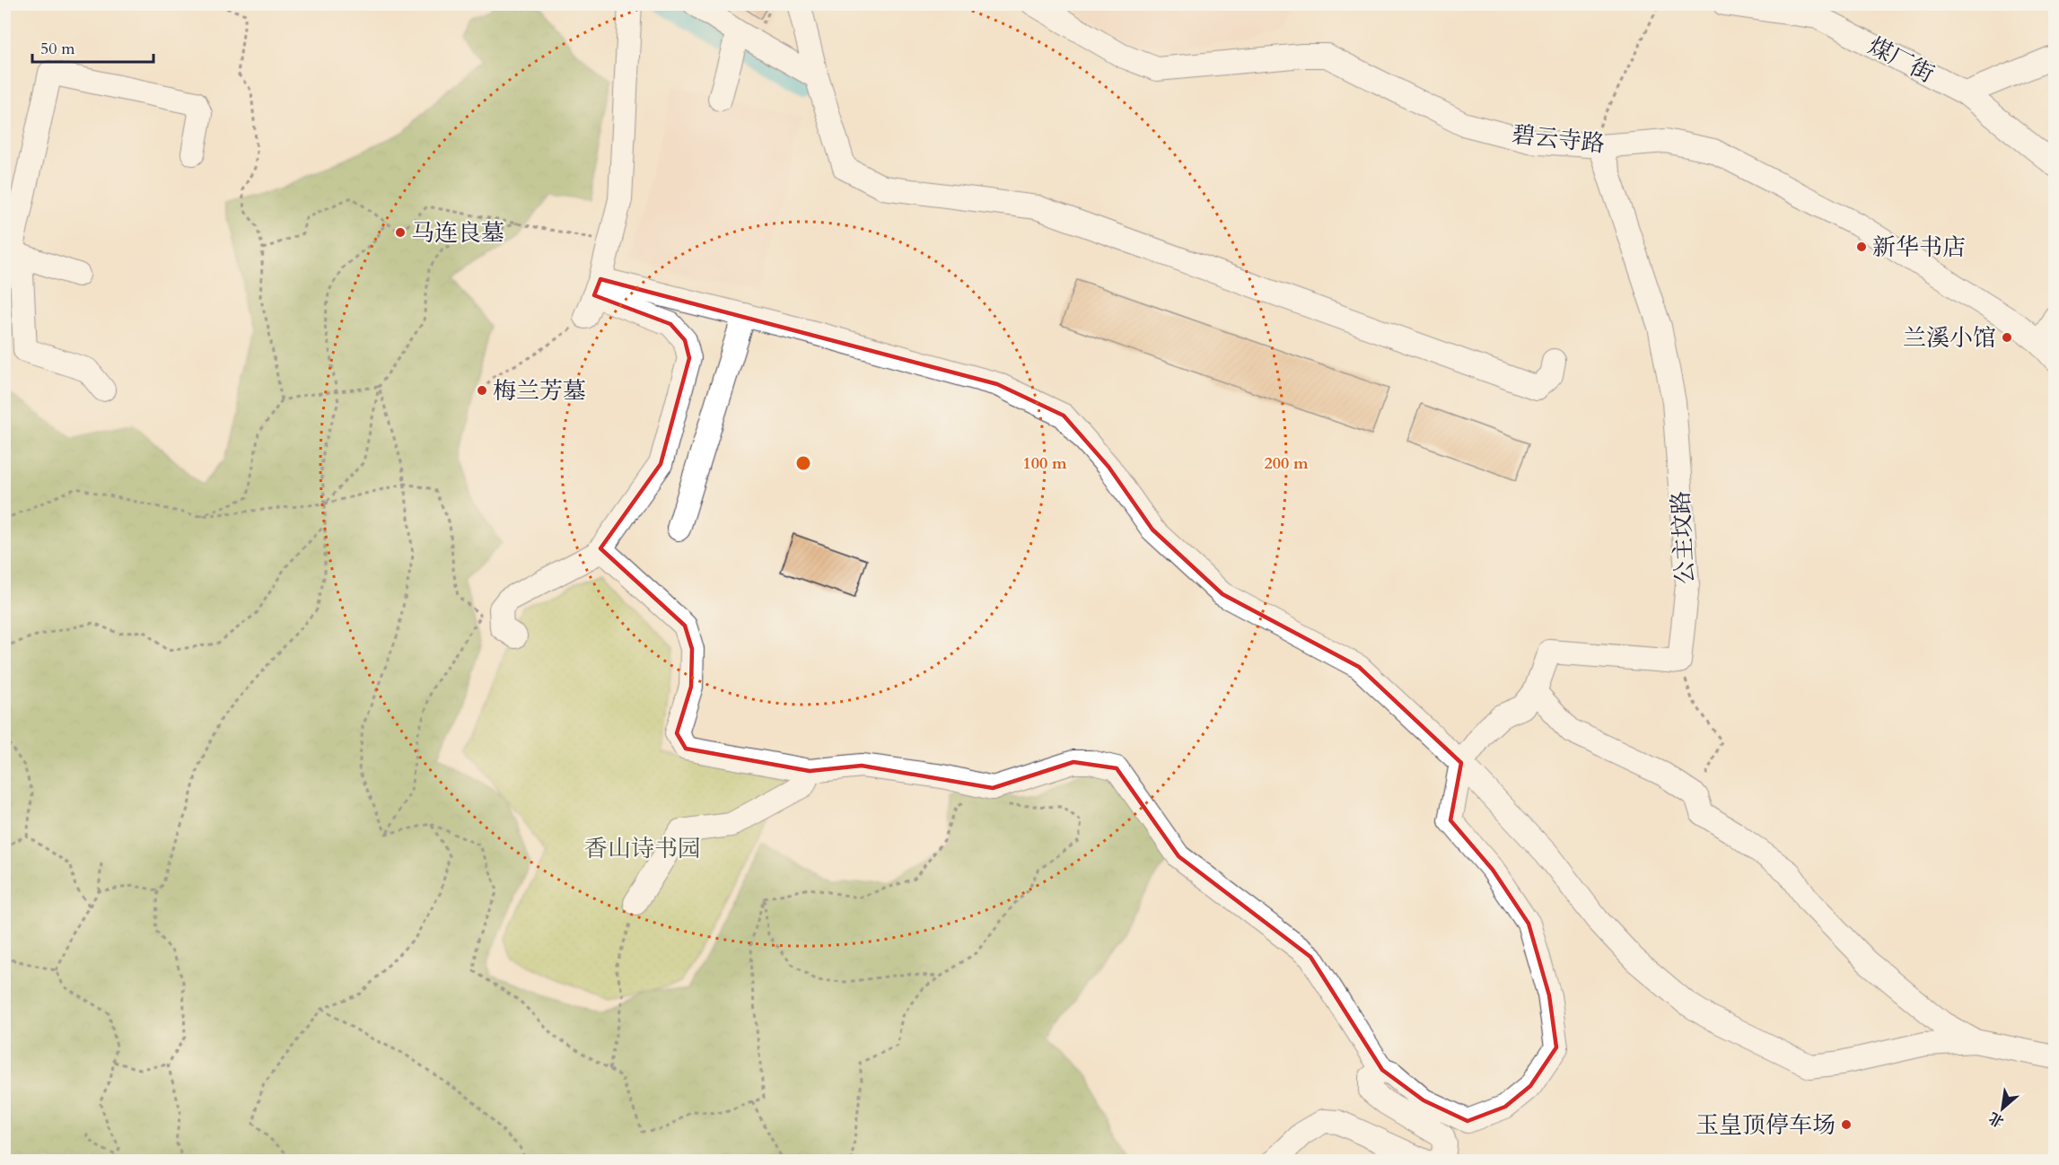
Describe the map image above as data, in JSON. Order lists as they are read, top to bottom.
{
  "streets": {
    "street": ["煤厂街", "碧云寺路", "公主坟路"]
  },
  "crossings": [
    ["碧云寺路", "公主坟路"]
  ],
  "parks": ["香山诗书园"],
  "places": [
    "马连良墓",
    "新华书店",
    "兰溪小馆",
    "梅兰芳墓",
    "玉皇顶停车场"
  ],
  "scale_bar": "50 m",
  "north": "bottom left",
  "rings": ["100 m", "200 m"]
}
